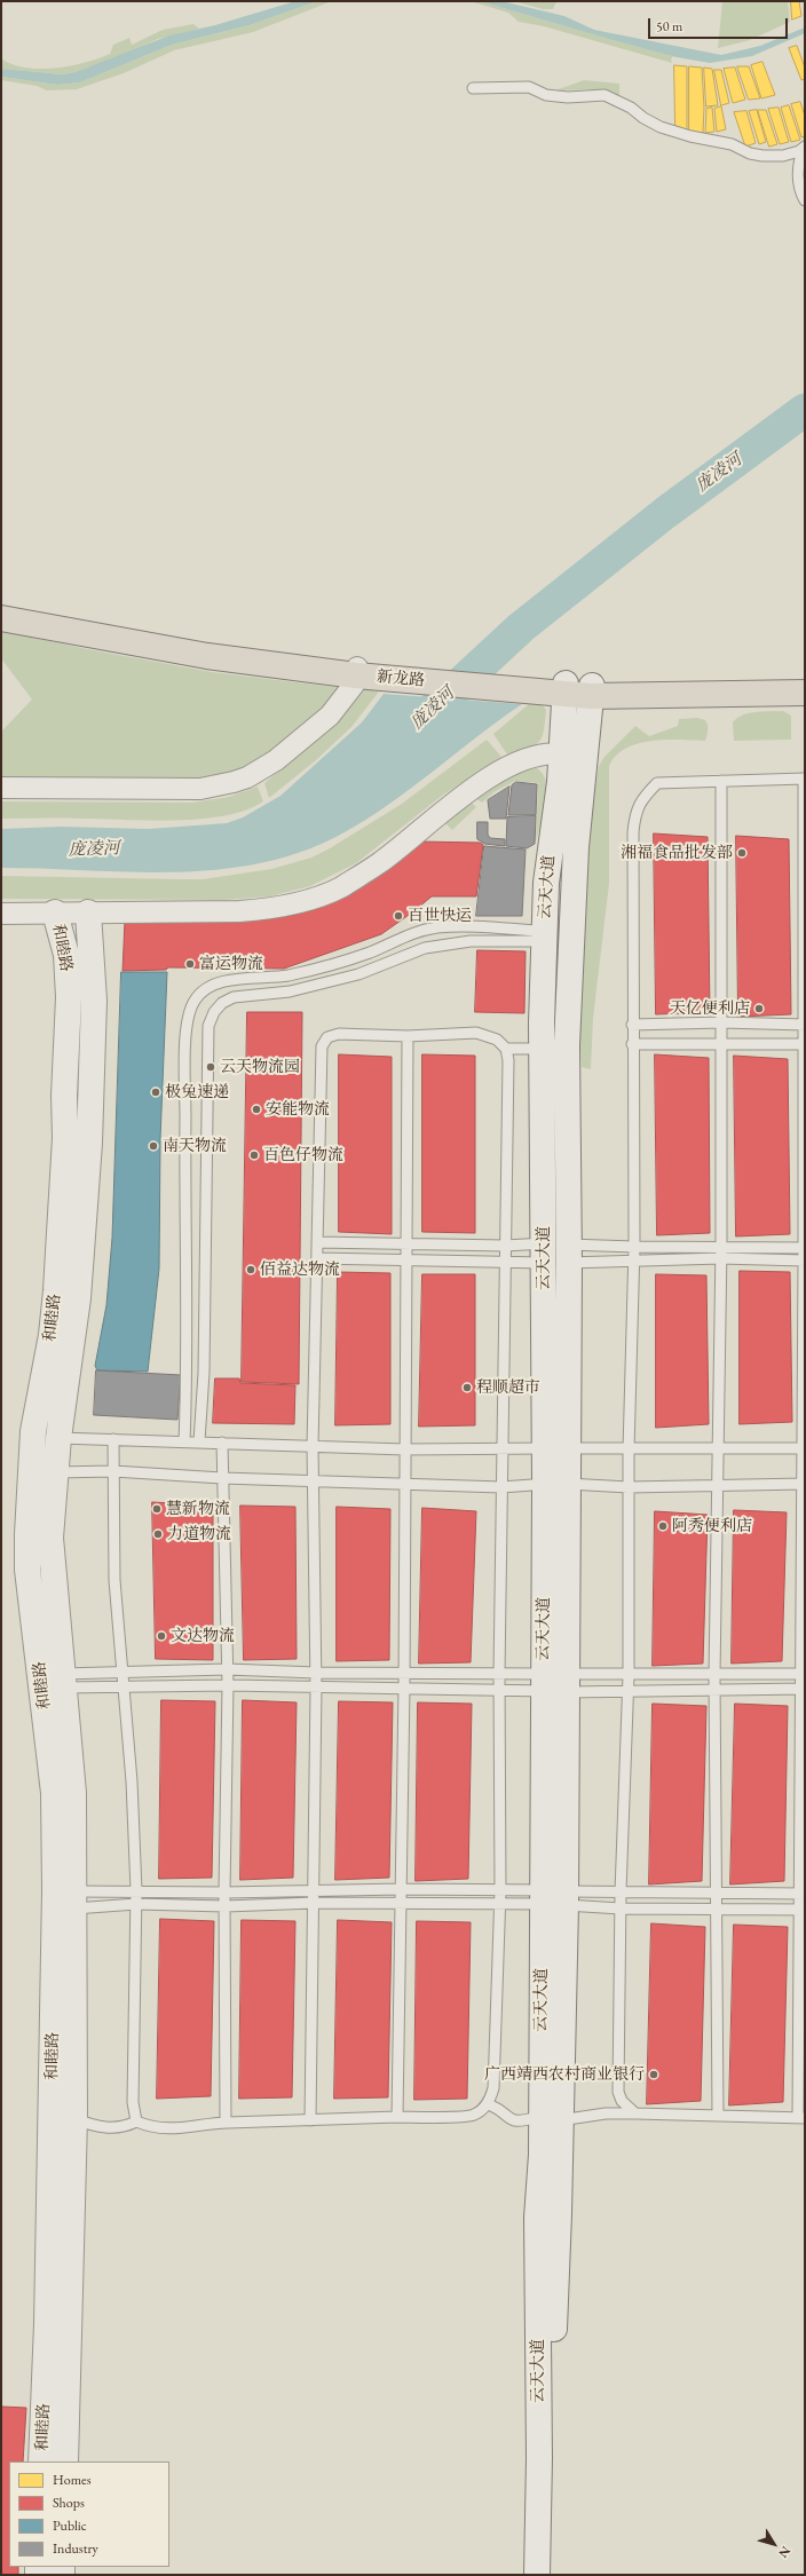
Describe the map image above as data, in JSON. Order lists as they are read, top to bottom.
{
  "streets": {
    "main road": ["新龙路"],
    "street": ["云天大道", "和睦路"]
  },
  "crossings": [
    ["新龙路", "云天大道"]
  ],
  "water": ["庞凌河"],
  "places": [
    "湘福食品批发部",
    "百世快运",
    "富运物流",
    "天亿便利店",
    "云天物流园",
    "极兔速递",
    "安能物流",
    "南天物流",
    "百色仔物流",
    "佰益达物流",
    "程顺超市",
    "慧新物流",
    "阿秀便利店",
    "力道物流",
    "文达物流",
    "广西靖西农村商业银行"
  ],
  "legend": [
    "Homes",
    "Shops",
    "Public",
    "Industry"
  ],
  "scale_bar": "50 m",
  "north": "bottom right"
}
